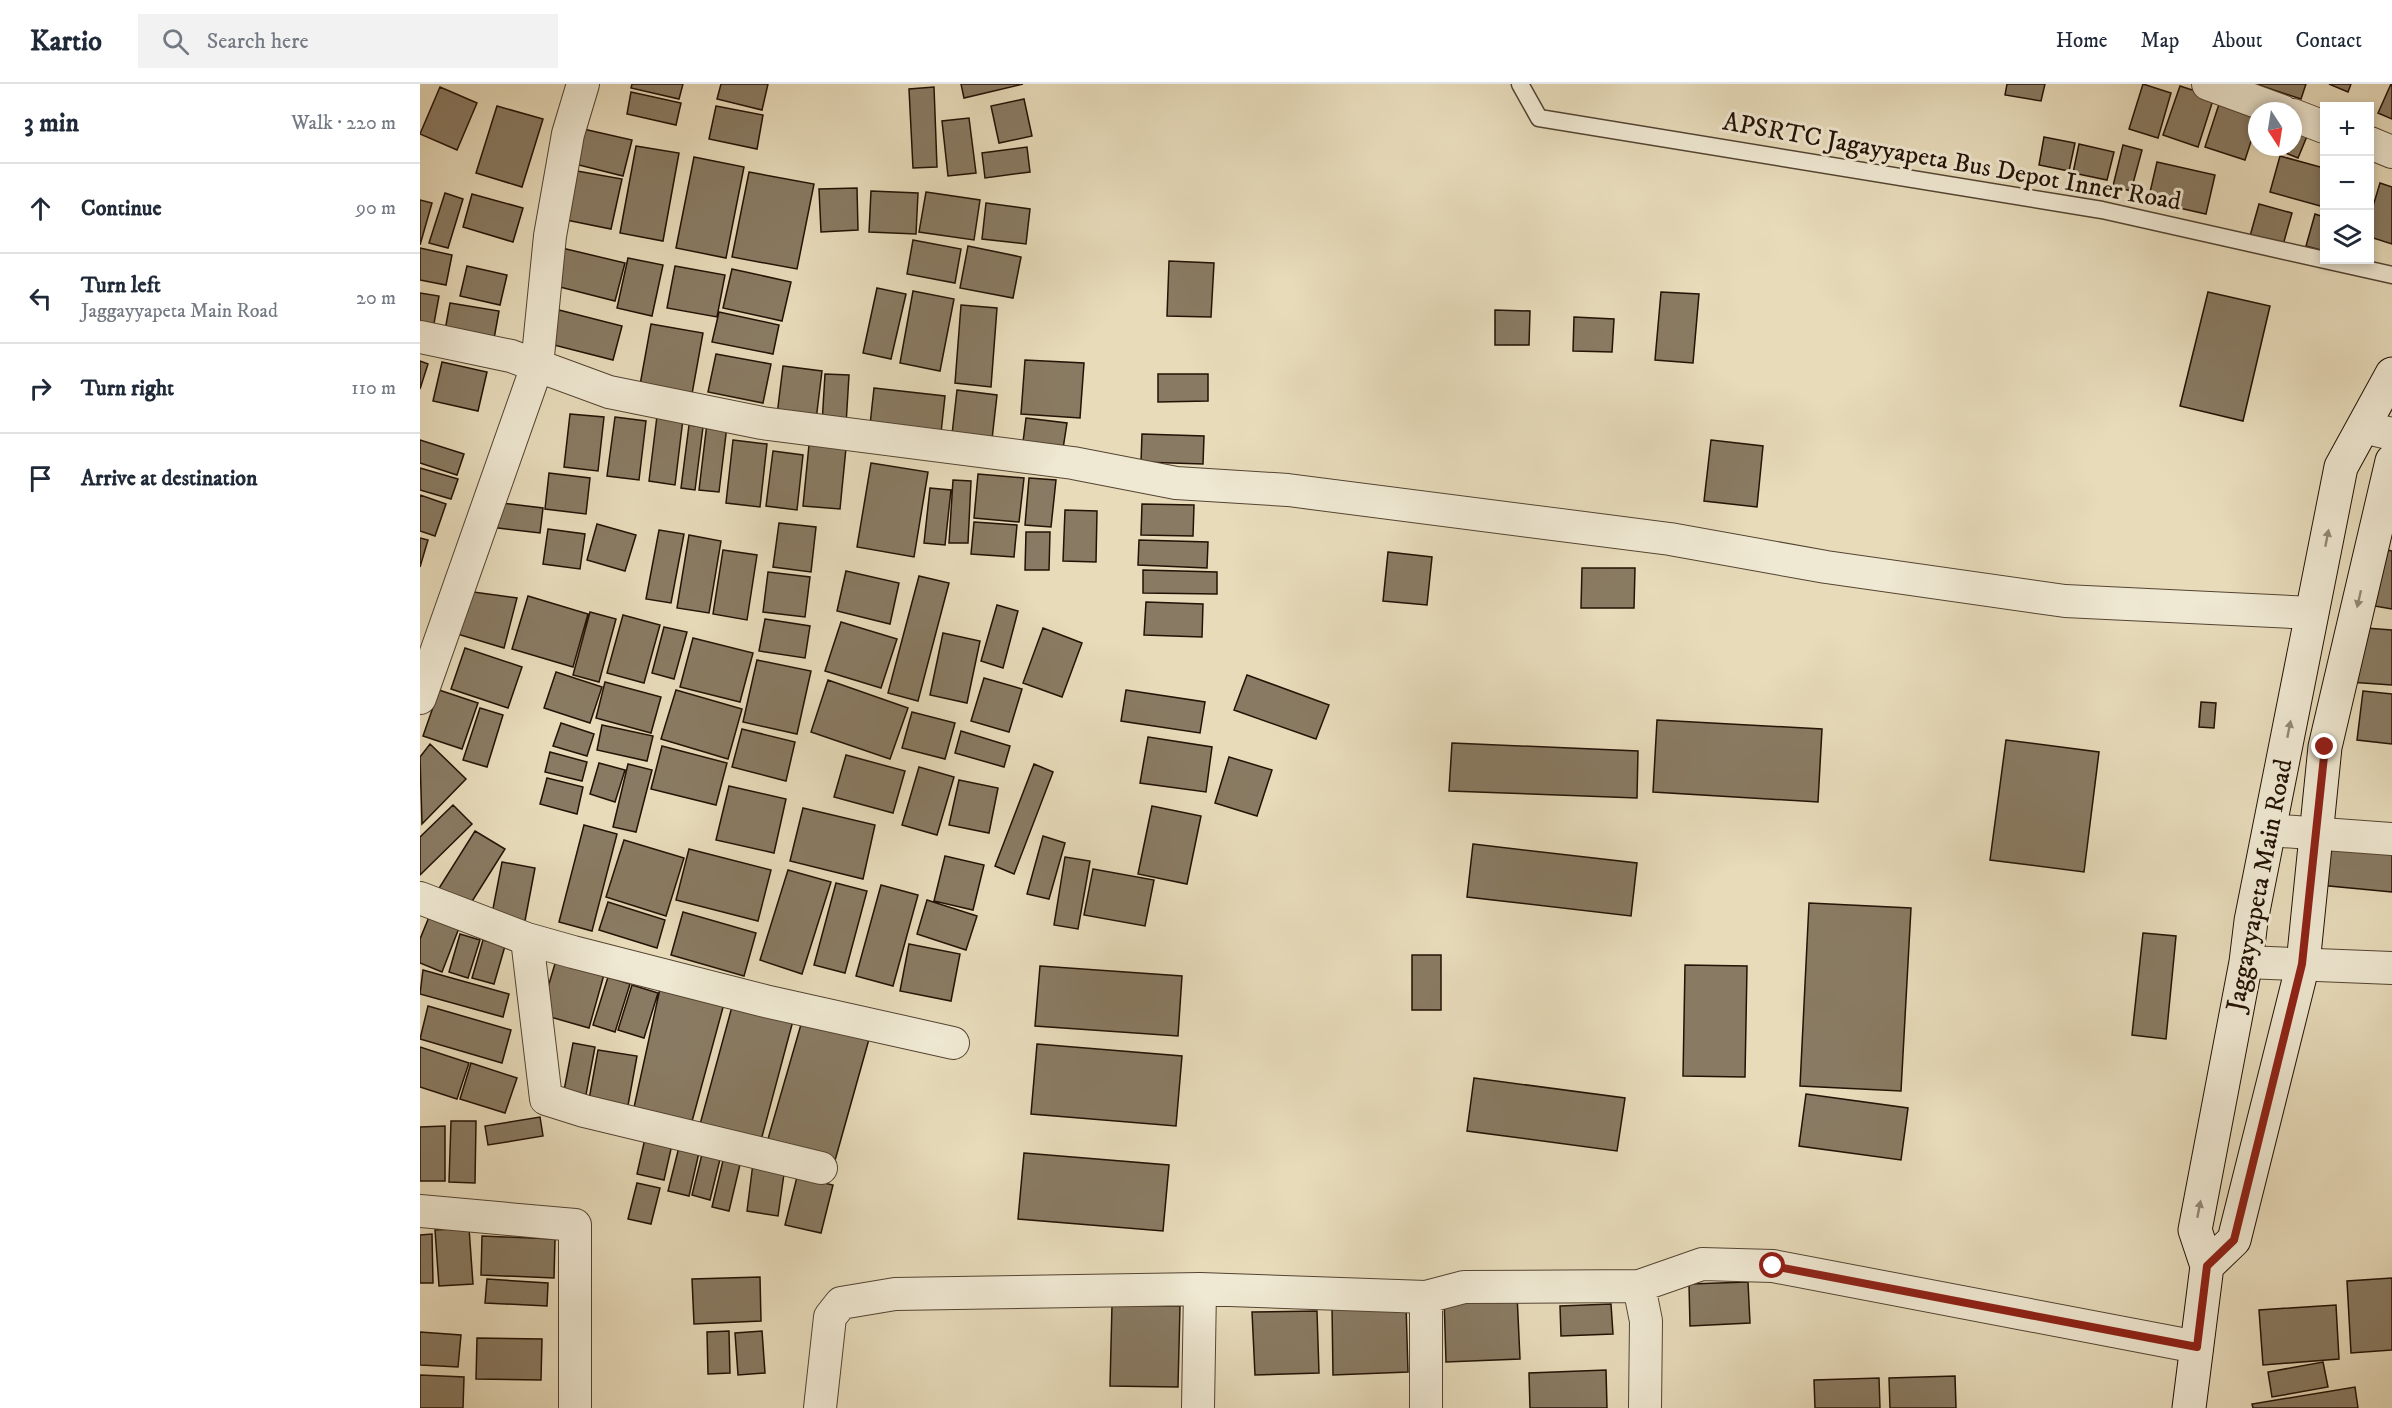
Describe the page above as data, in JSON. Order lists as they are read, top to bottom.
{
  "streets": {
    "main road": ["Jaggayyapeta Main Road"],
    "lane": ["APSRTC Jagayyapeta Bus Depot Inner Road"]
  },
  "north": "bottom",
  "page": {
    "header": "Kartio",
    "search": "Search here",
    "nav": [
      "Home",
      "Map",
      "About",
      "Contact"
    ],
    "heading": ["3 min", "Walk · 220 m"],
    "map_buttons": ["+", "−"],
    "list": [
      ["Continue", "90 m"],
      ["Turn left", "Jaggayyapeta Main Road", "20 m"],
      ["Turn right", "110 m"],
      "Arrive at destination"
    ]
  }
}
